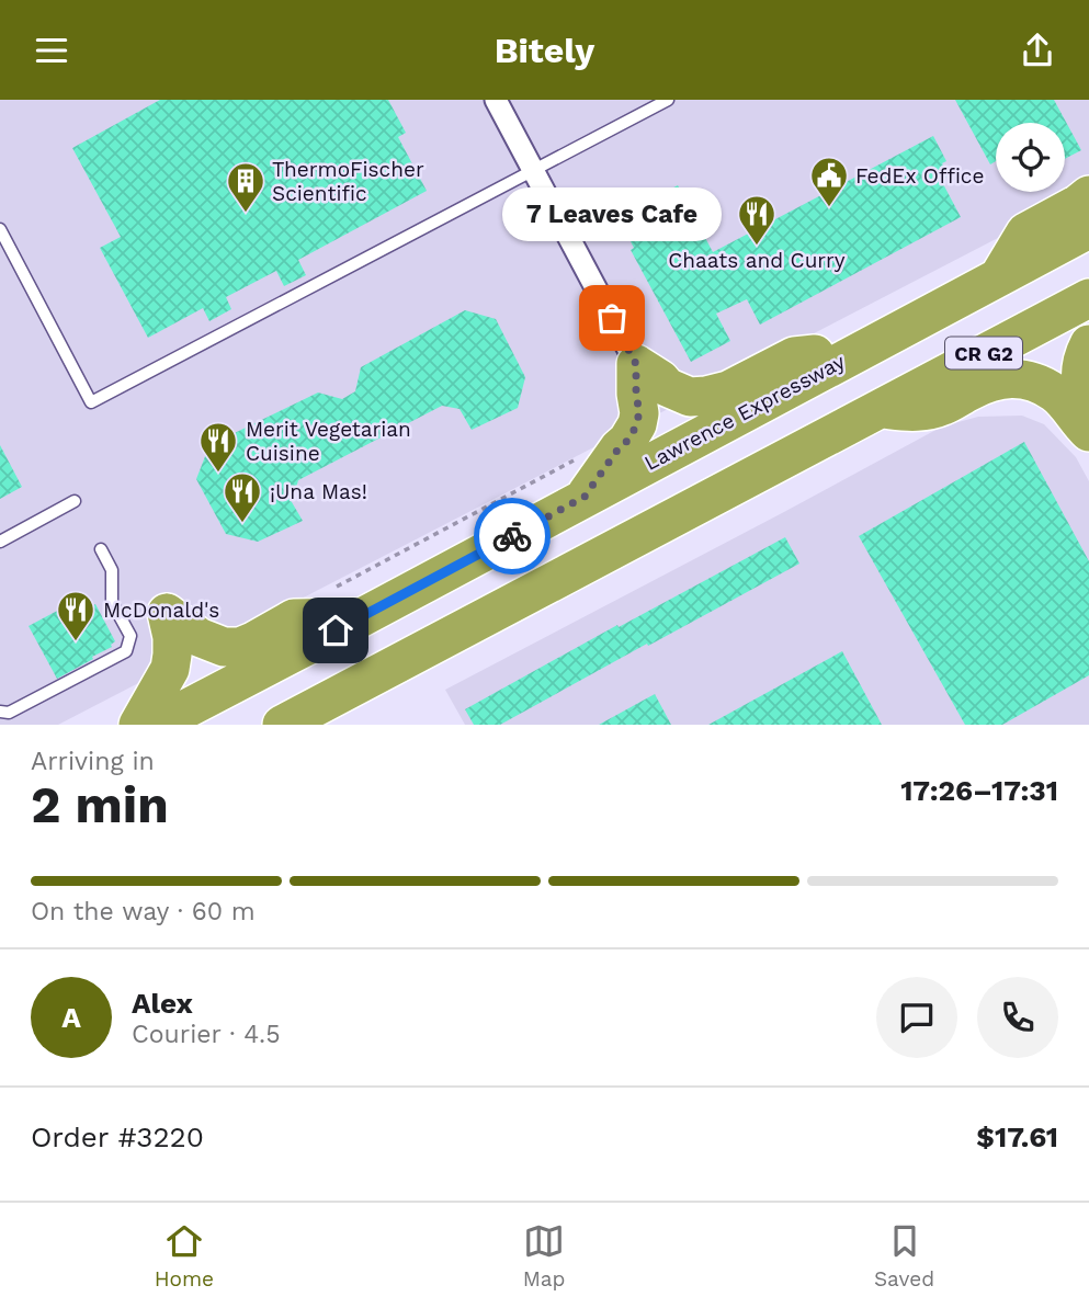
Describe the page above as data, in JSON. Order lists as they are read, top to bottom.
{
  "streets": {
    "highway": ["CR G2", "Lawrence Expressway"]
  },
  "places": {
    "public building": ["FedEx Office"],
    "building": ["ThermoFischer Scientific"],
    "restaurant": [
      "Chaats and Curry",
      "Merit Vegetarian Cuisine",
      "¡Una Mas!",
      "McDonald's"
    ],
    "other": ["7 Leaves Cafe"]
  },
  "page": {
    "header": "Bitely",
    "bubble": "7 Leaves Cafe",
    "heading": ["2 min", "Arriving in", "17:26–17:31"],
    "panel": [
      "Alex",
      "Courier · 4.5",
      "Order #3220",
      "$17.61"
    ],
    "bar": "On the way · 60 m",
    "round": "A",
    "tabs": ["Home", "Map", "Saved"]
  }
}
